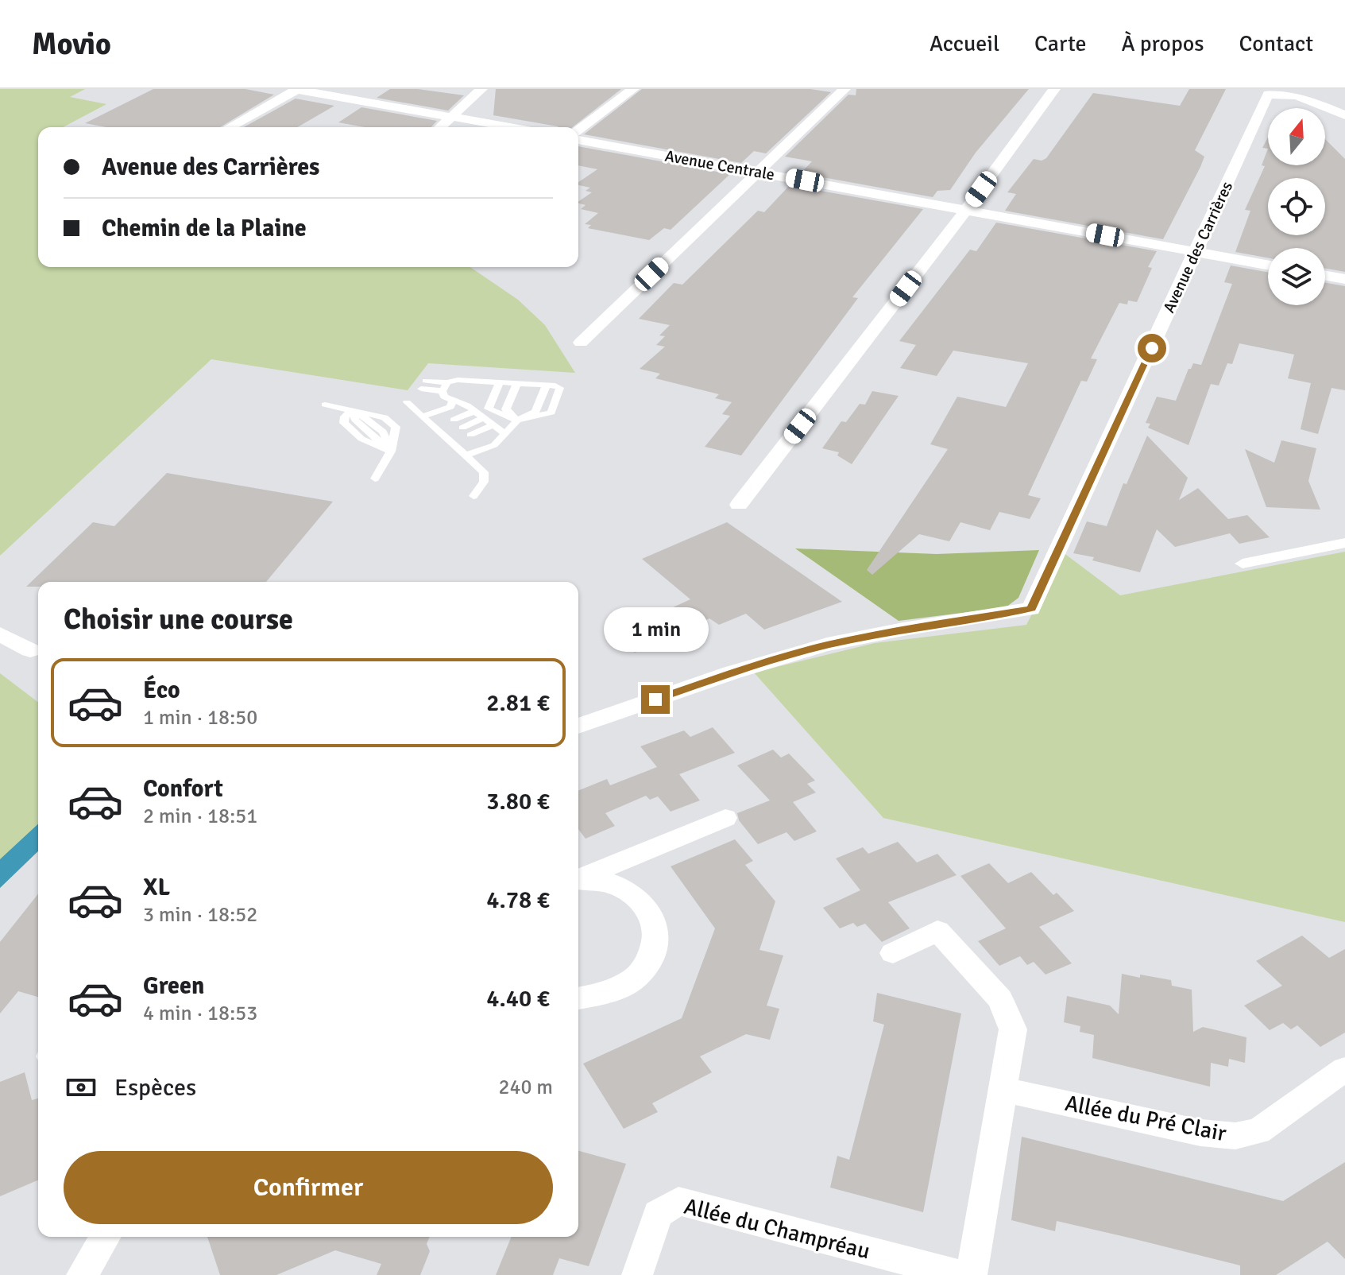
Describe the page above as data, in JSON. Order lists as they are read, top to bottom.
{
  "streets": {
    "street": [
      "Avenue Centrale",
      "Avenue des Carrières",
      "Allée du Pré Clair",
      "Allée du Champréau"
    ]
  },
  "crossings": [
    ["Avenue Centrale", "Avenue des Carrières"]
  ],
  "north": "top",
  "page": {
    "header": "Movio",
    "nav": [
      "Accueil",
      "Carte",
      "À propos",
      "Contact"
    ],
    "banner": ["Avenue des Carrières", "Chemin de la Plaine"],
    "heading": "Choisir une course",
    "bubble": "1 min",
    "list": [
      {
        "name": "Éco",
        "note": "1 min · 18:50",
        "value": "2.81 €"
      },
      {
        "name": "Confort",
        "note": "2 min · 18:51",
        "value": "3.80 €"
      },
      {
        "name": "XL",
        "note": "3 min · 18:52",
        "value": "4.78 €"
      },
      {
        "name": "Green",
        "note": "4 min · 18:53",
        "value": "4.40 €"
      }
    ],
    "pay": ["Espèces", "240 m"],
    "buttons": "Confirmer"
  }
}
